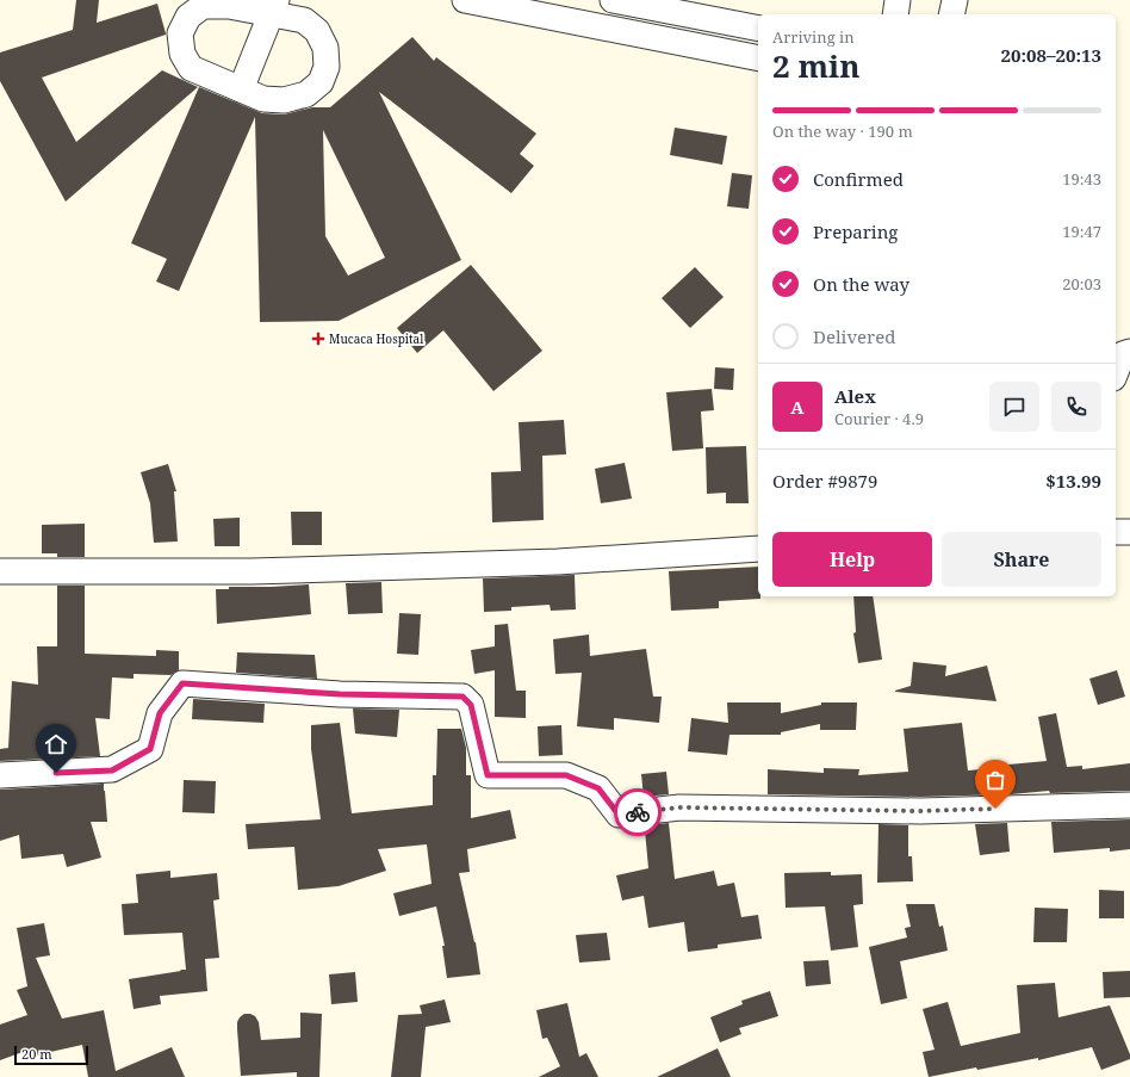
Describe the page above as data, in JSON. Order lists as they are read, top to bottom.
{
  "places": {
    "health": ["Mucaca Hospital"]
  },
  "scale_bar": "20 m",
  "page": {
    "heading": ["2 min", "Arriving in", "20:08–20:13"],
    "panel": [
      "Alex",
      "Courier · 4.9",
      "Order #9879",
      "$13.99"
    ],
    "bar": "On the way · 190 m",
    "list": [
      ["Confirmed", "19:43"],
      ["Preparing", "19:47"],
      ["On the way", "20:03"],
      "Delivered"
    ],
    "round": "A",
    "buttons": ["Help", "Share"],
    "scale": "20 m"
  }
}
